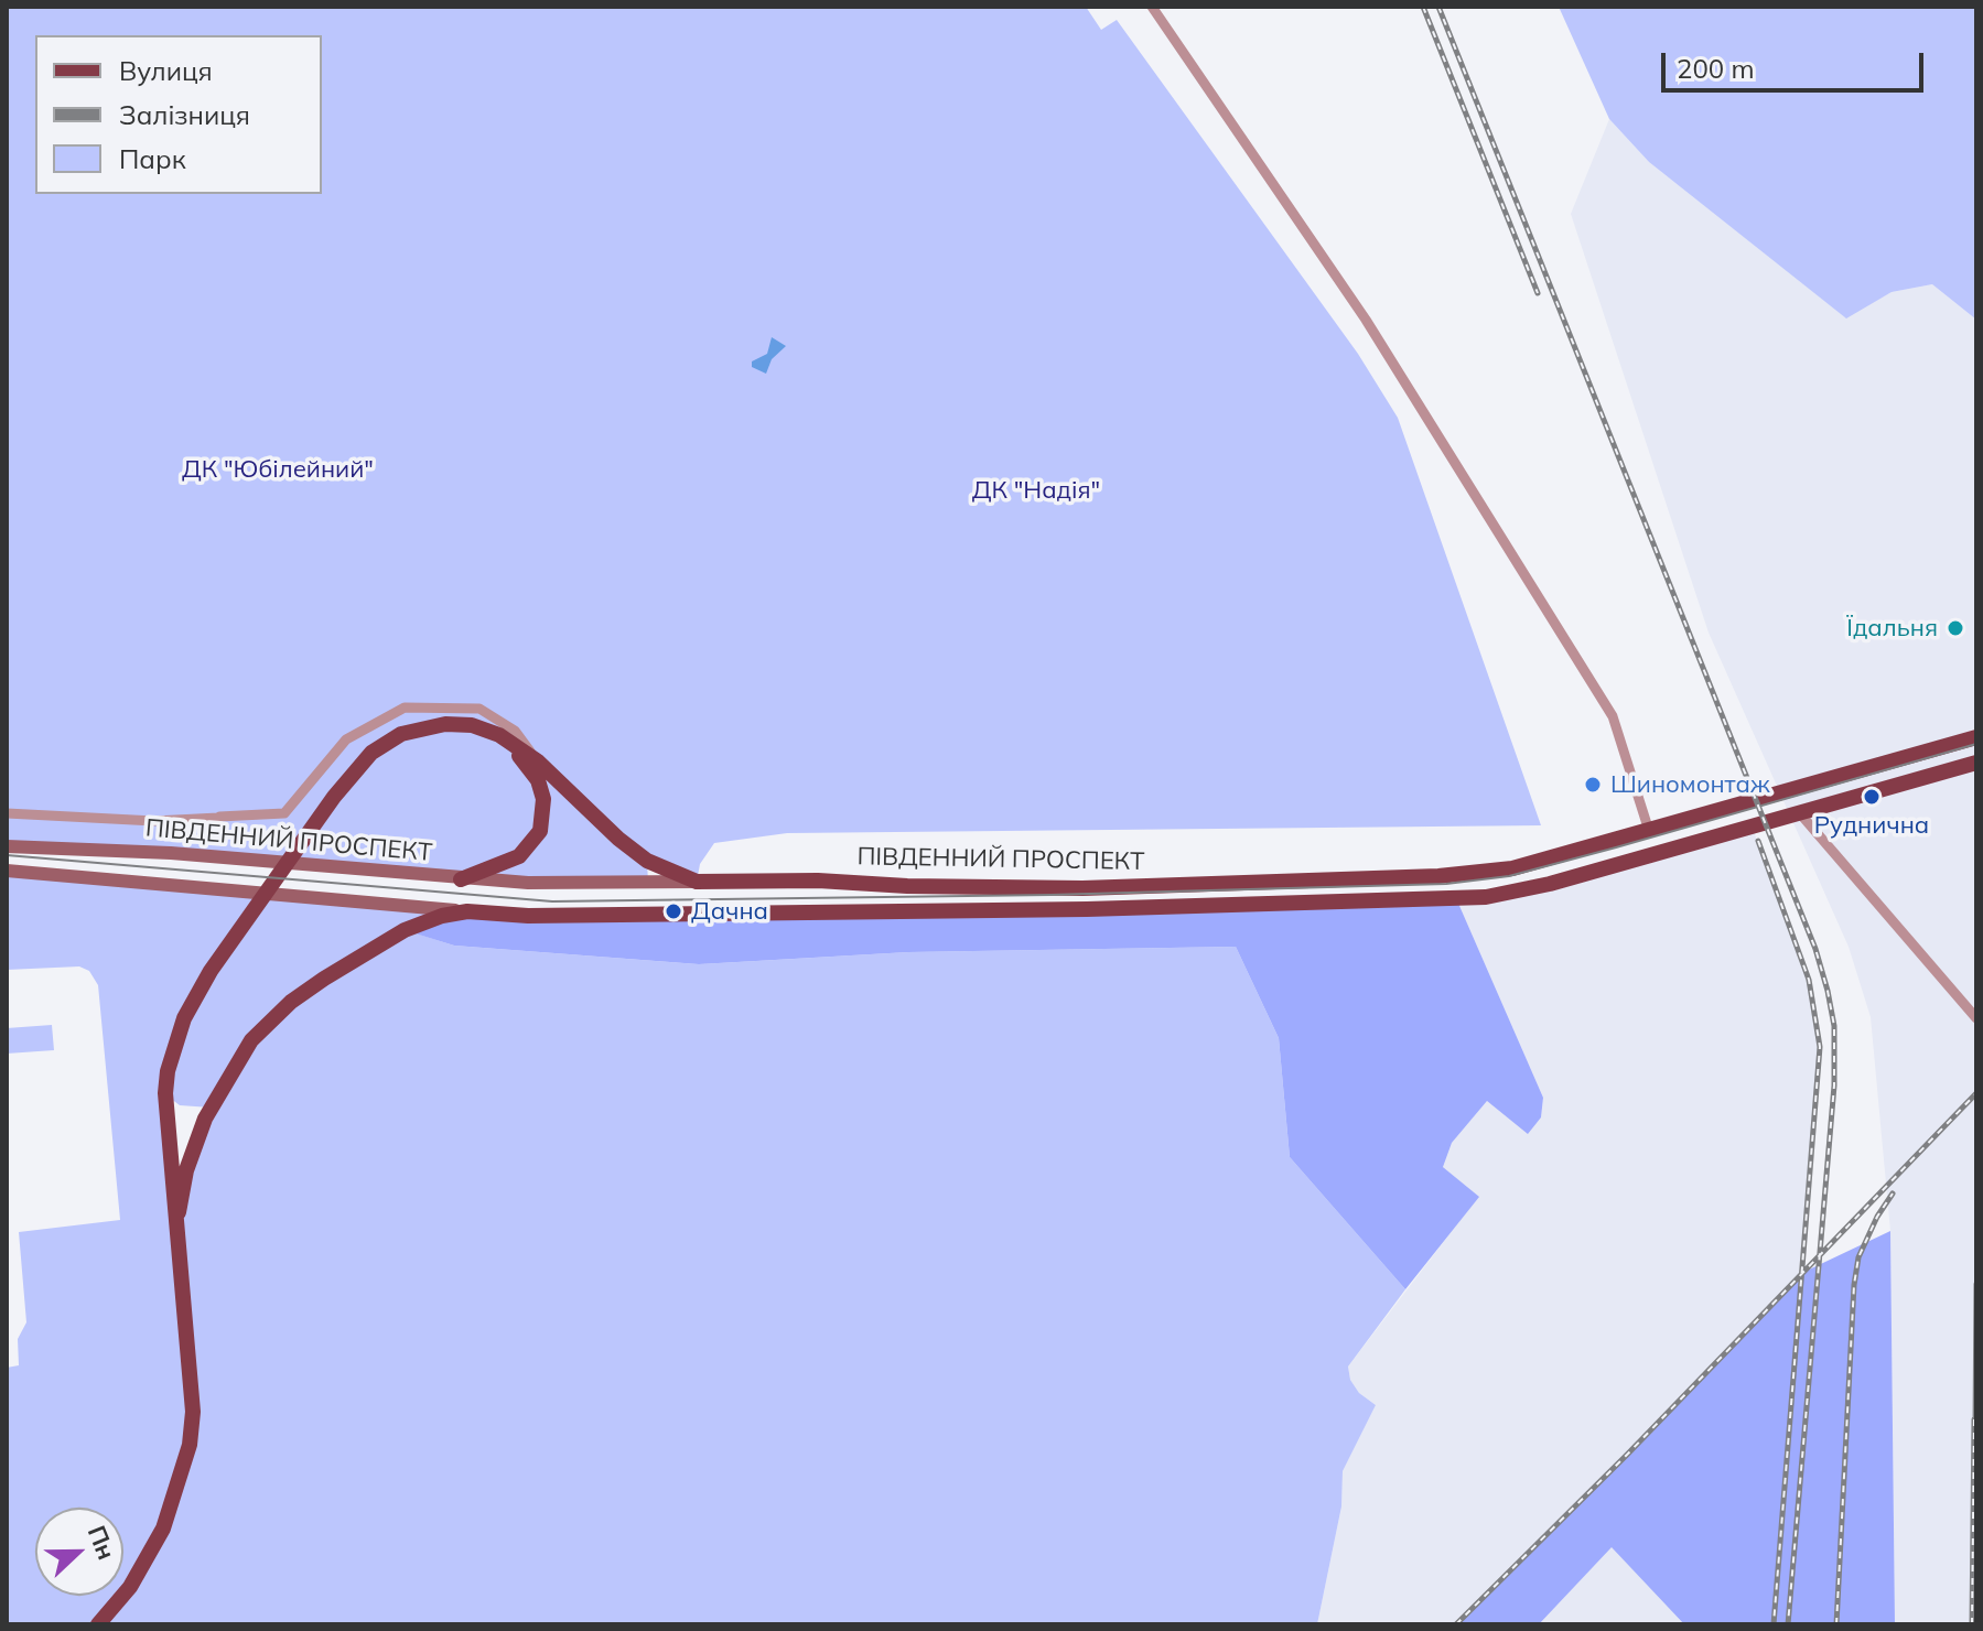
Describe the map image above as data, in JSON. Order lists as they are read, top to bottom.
{
  "streets": {
    "main road": ["ПІВДЕННИЙ ПРОСПЕКТ"]
  },
  "parks": ["ДК \"Юбілейний\"", "ДК \"Надія\""],
  "places": [
    "Їдальня",
    "Шиномонтаж",
    "Руднична",
    "Дачна"
  ],
  "legend": ["Вулиця", "Залізниця", "Парк"],
  "scale_bar": "200 m",
  "north": "right"
}
